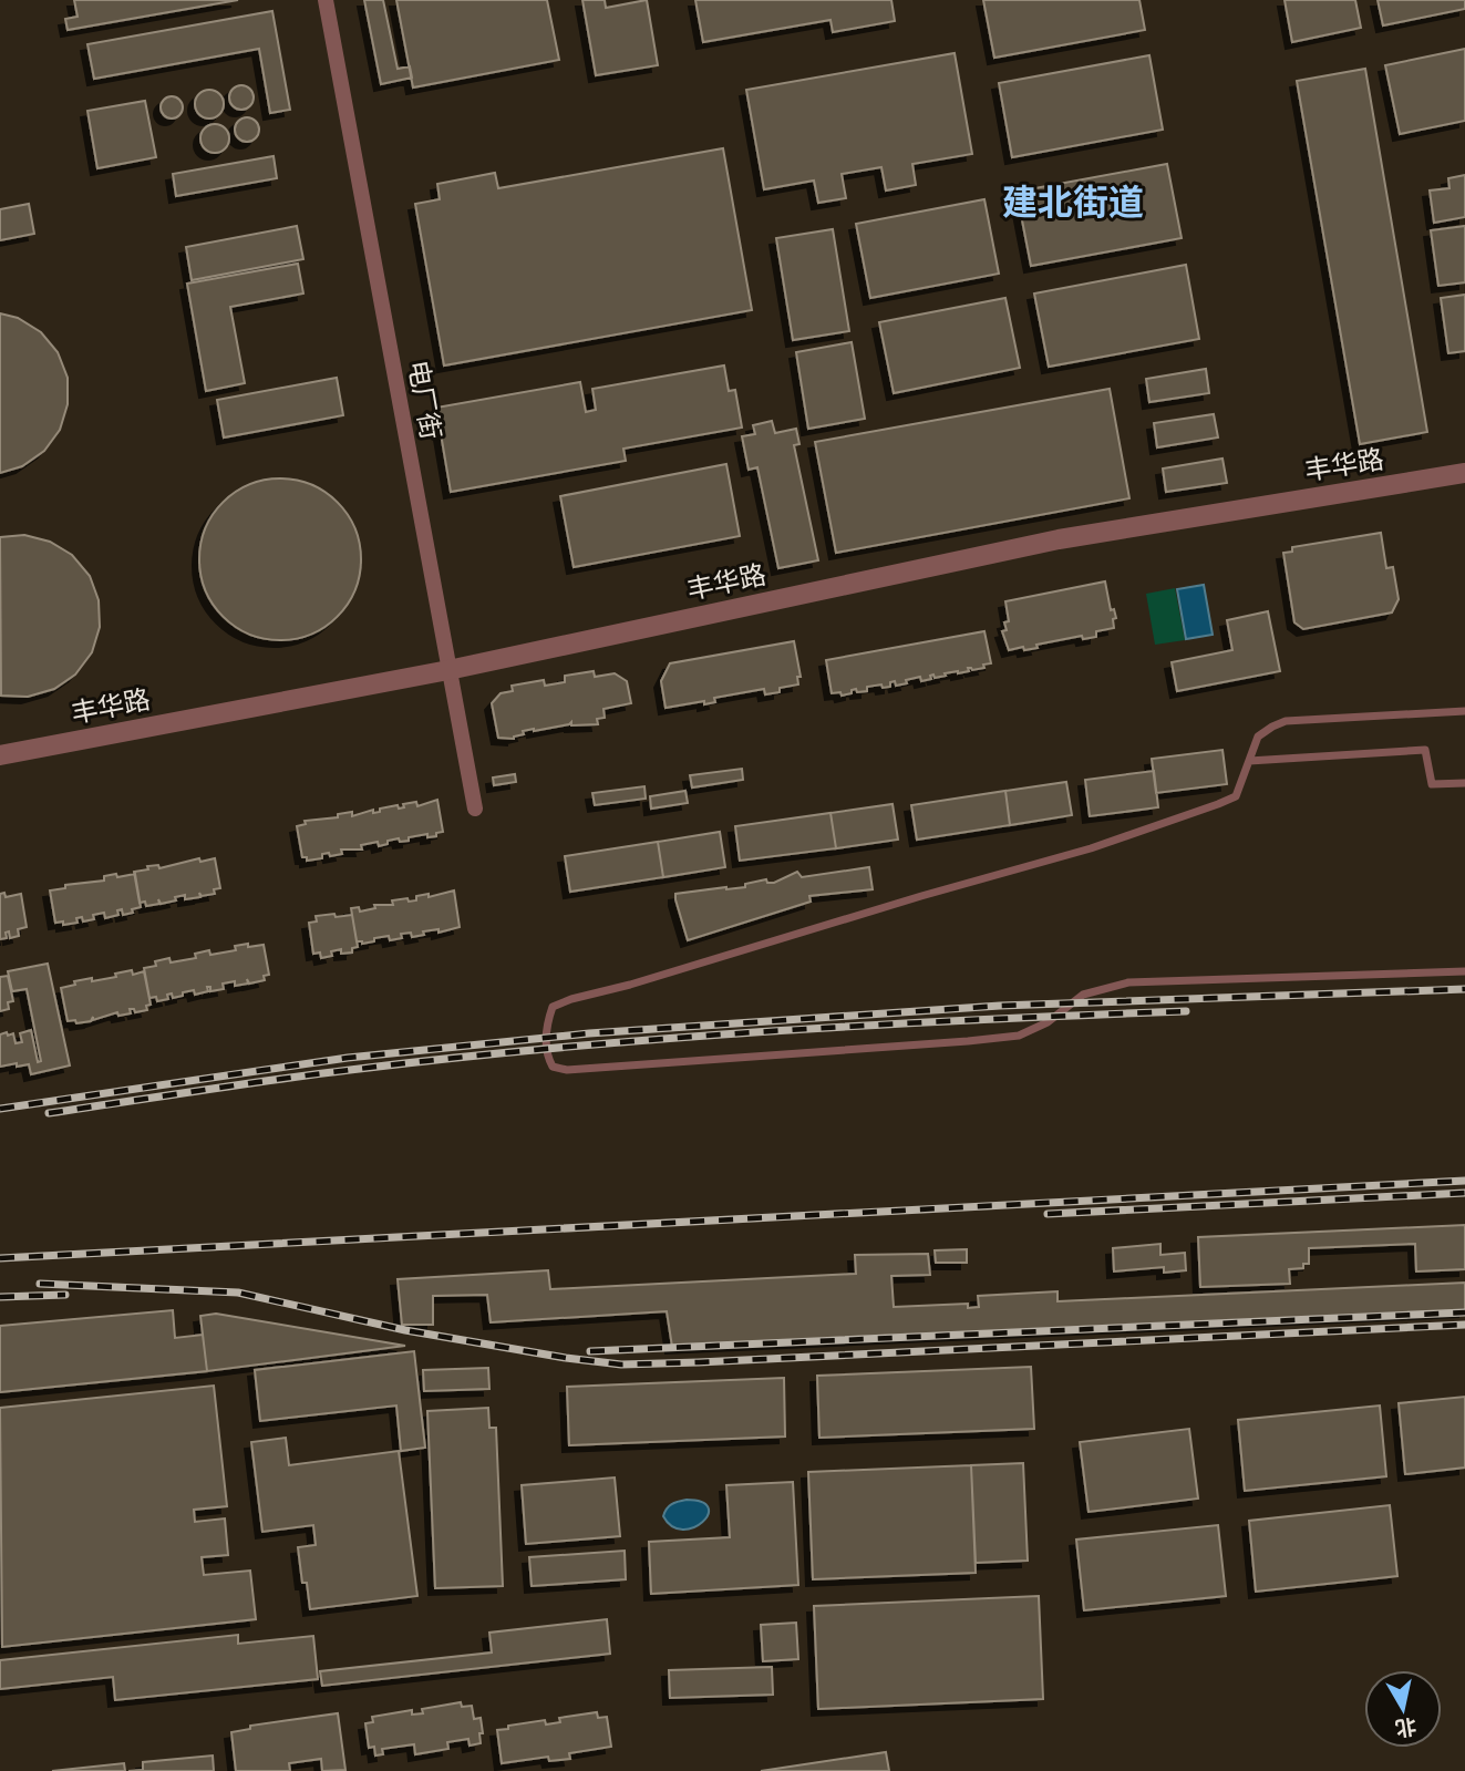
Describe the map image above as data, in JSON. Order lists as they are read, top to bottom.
{
  "streets": {
    "street": ["电厂街", "丰华路"]
  },
  "crossings": [
    ["电厂街", "丰华路"]
  ],
  "districts": ["建北街道"],
  "north": "bottom"
}
